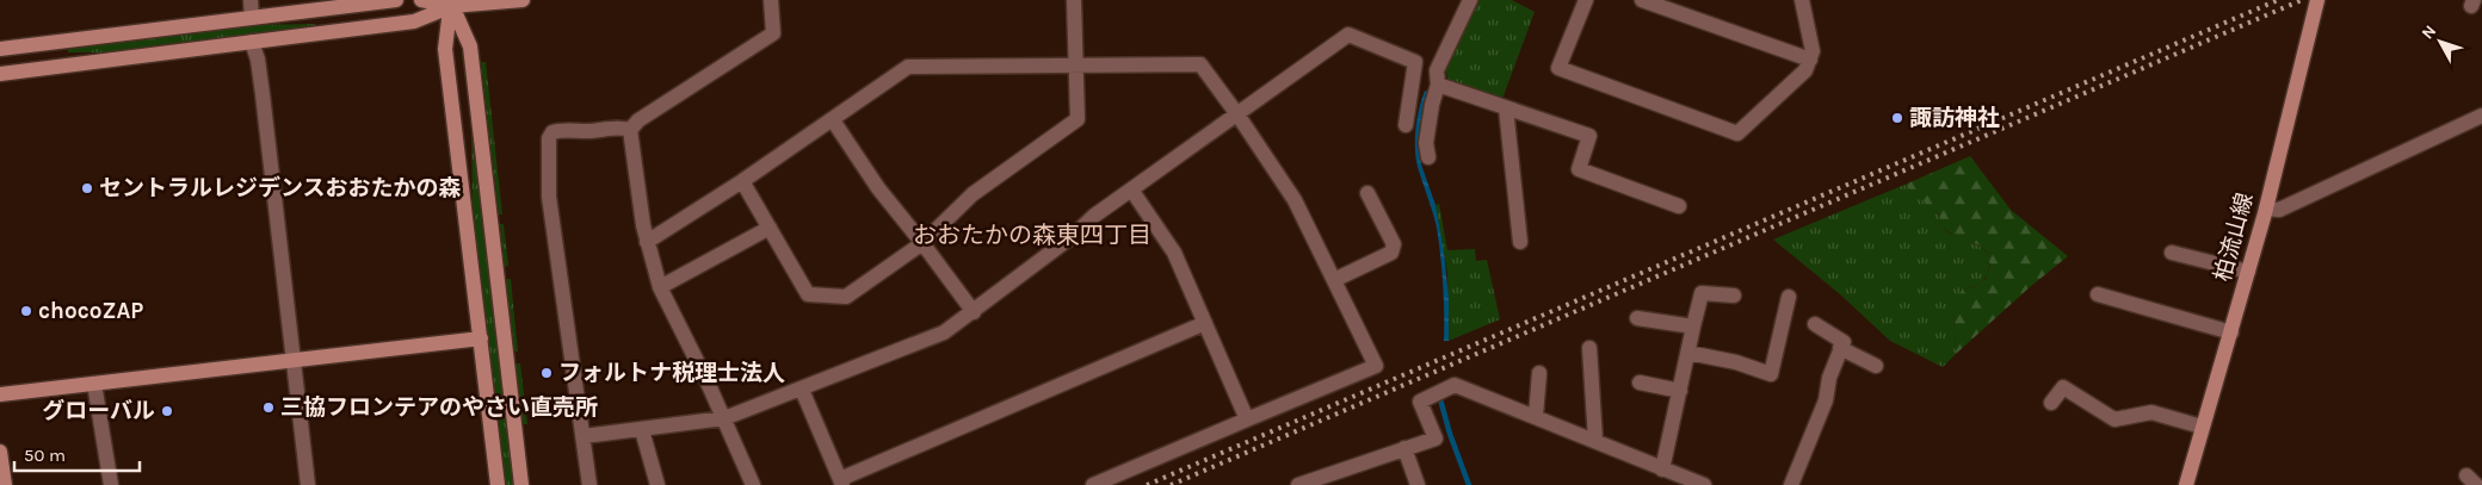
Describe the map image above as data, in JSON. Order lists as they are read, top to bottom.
{
  "streets": {
    "street": ["柏流山線"]
  },
  "districts": ["おおたかの森東四丁目"],
  "places": [
    "諏訪神社",
    "セントラルレジデンスおおたかの森",
    "chocoZAP",
    "フォルトナ税理士法人",
    "三協フロンテアのやさい直売所",
    "グローバル"
  ],
  "scale_bar": "50 m",
  "north": "top left"
}
